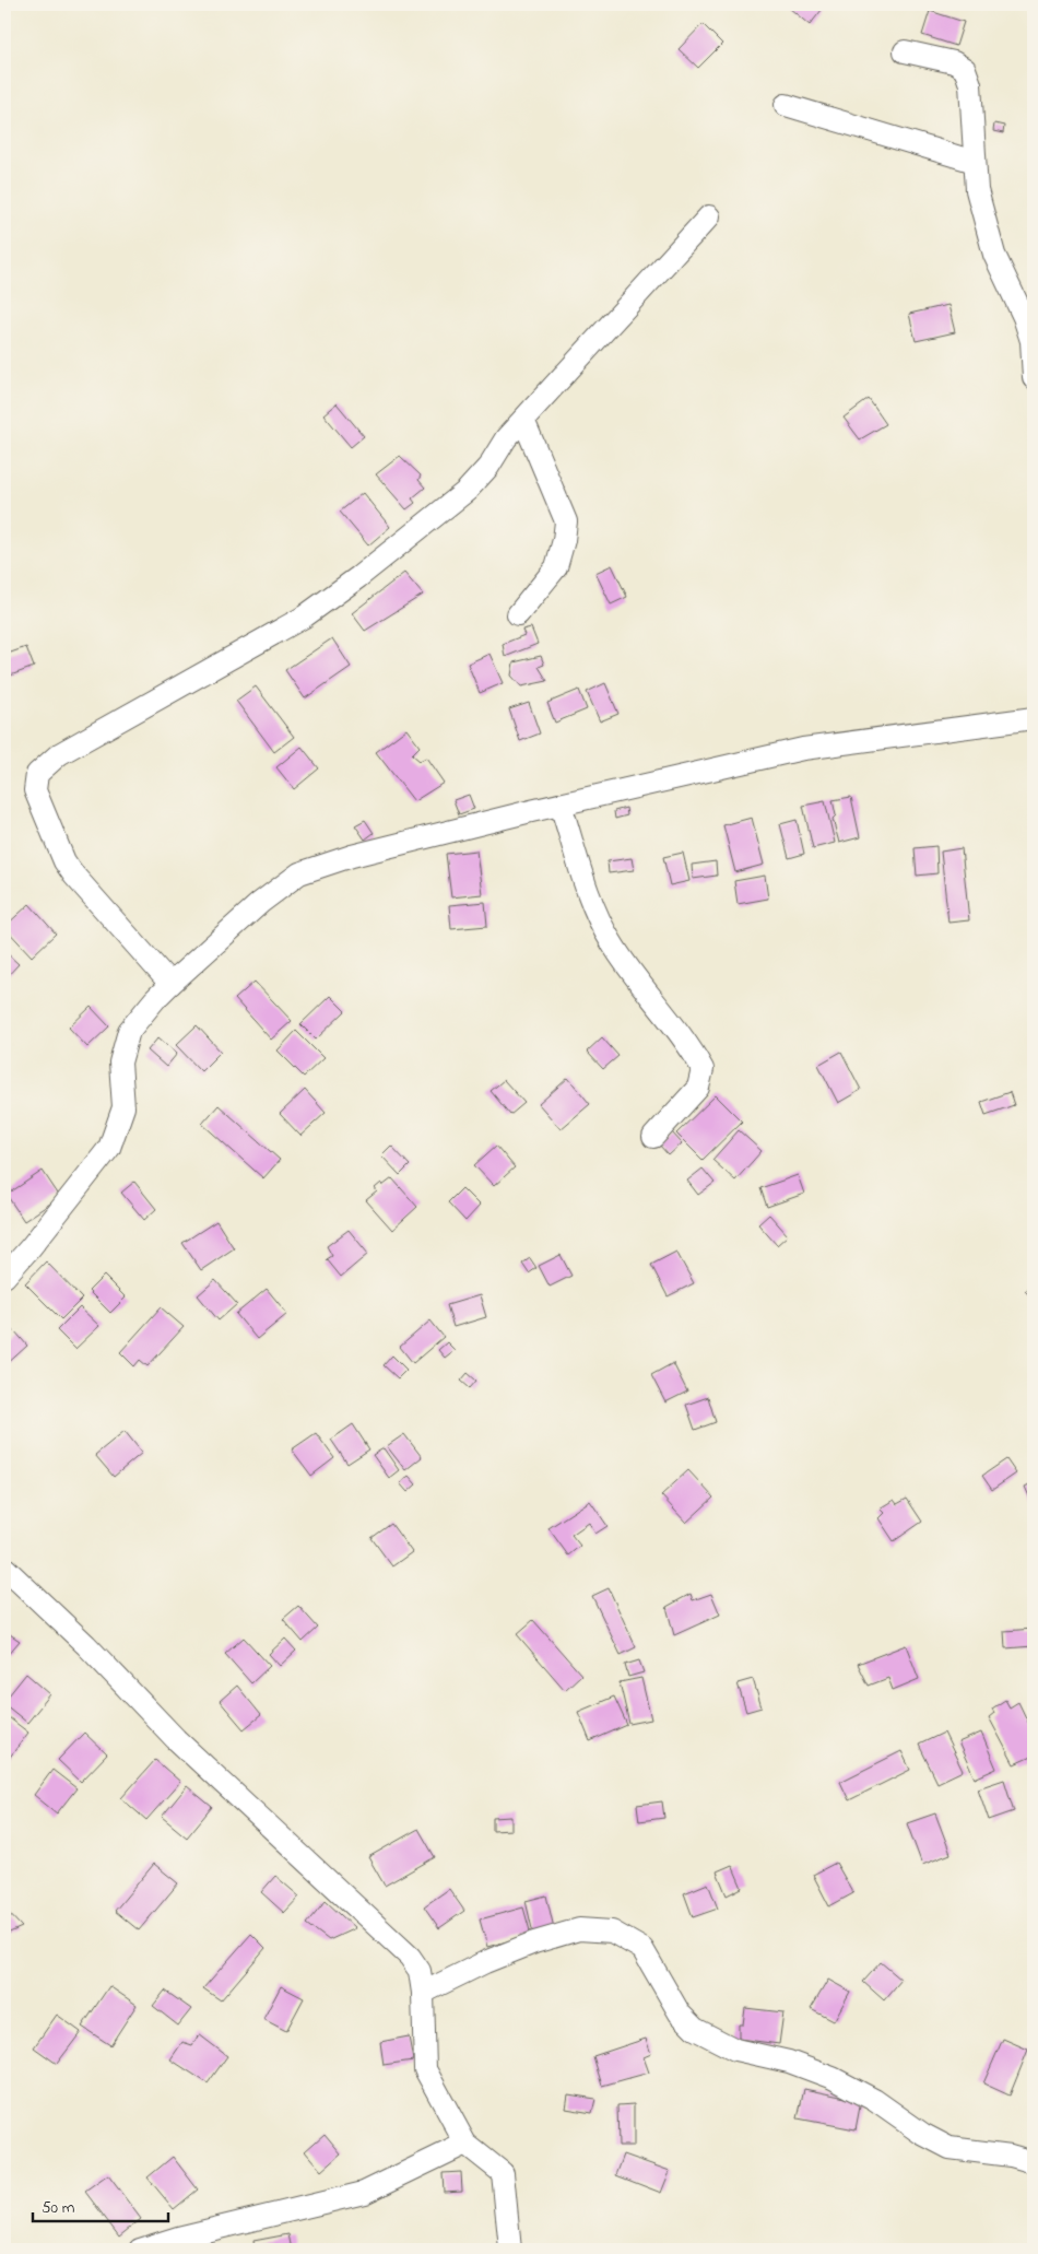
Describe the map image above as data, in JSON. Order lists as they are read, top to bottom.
{
  "scale_bar": "50 m"
}
